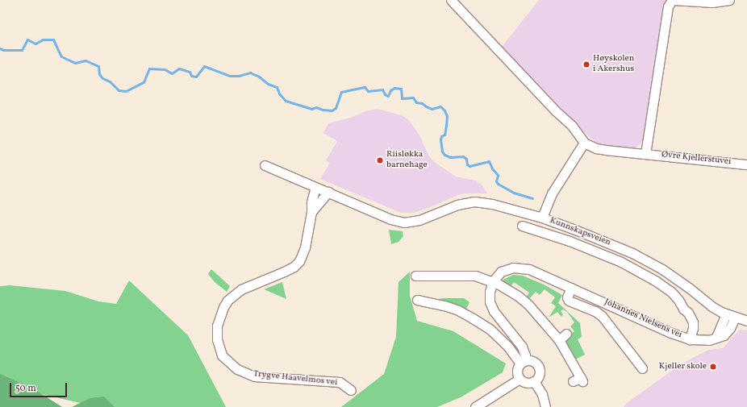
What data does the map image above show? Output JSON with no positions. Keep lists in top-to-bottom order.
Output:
{
  "streets": {
    "street": [
      "Øvre Kjellerstuvei",
      "Kunnskapsveien",
      "Johannes Nielsens vei",
      "Trygve Haavelmos vei"
    ]
  },
  "crossings": [
    ["Kunnskapsveien", "Johannes Nielsens vei"]
  ],
  "places": ["Høyskolen i Akershus", "Riisløkka barnehage", "Kjeller skole"],
  "scale_bar": "50 m"
}
